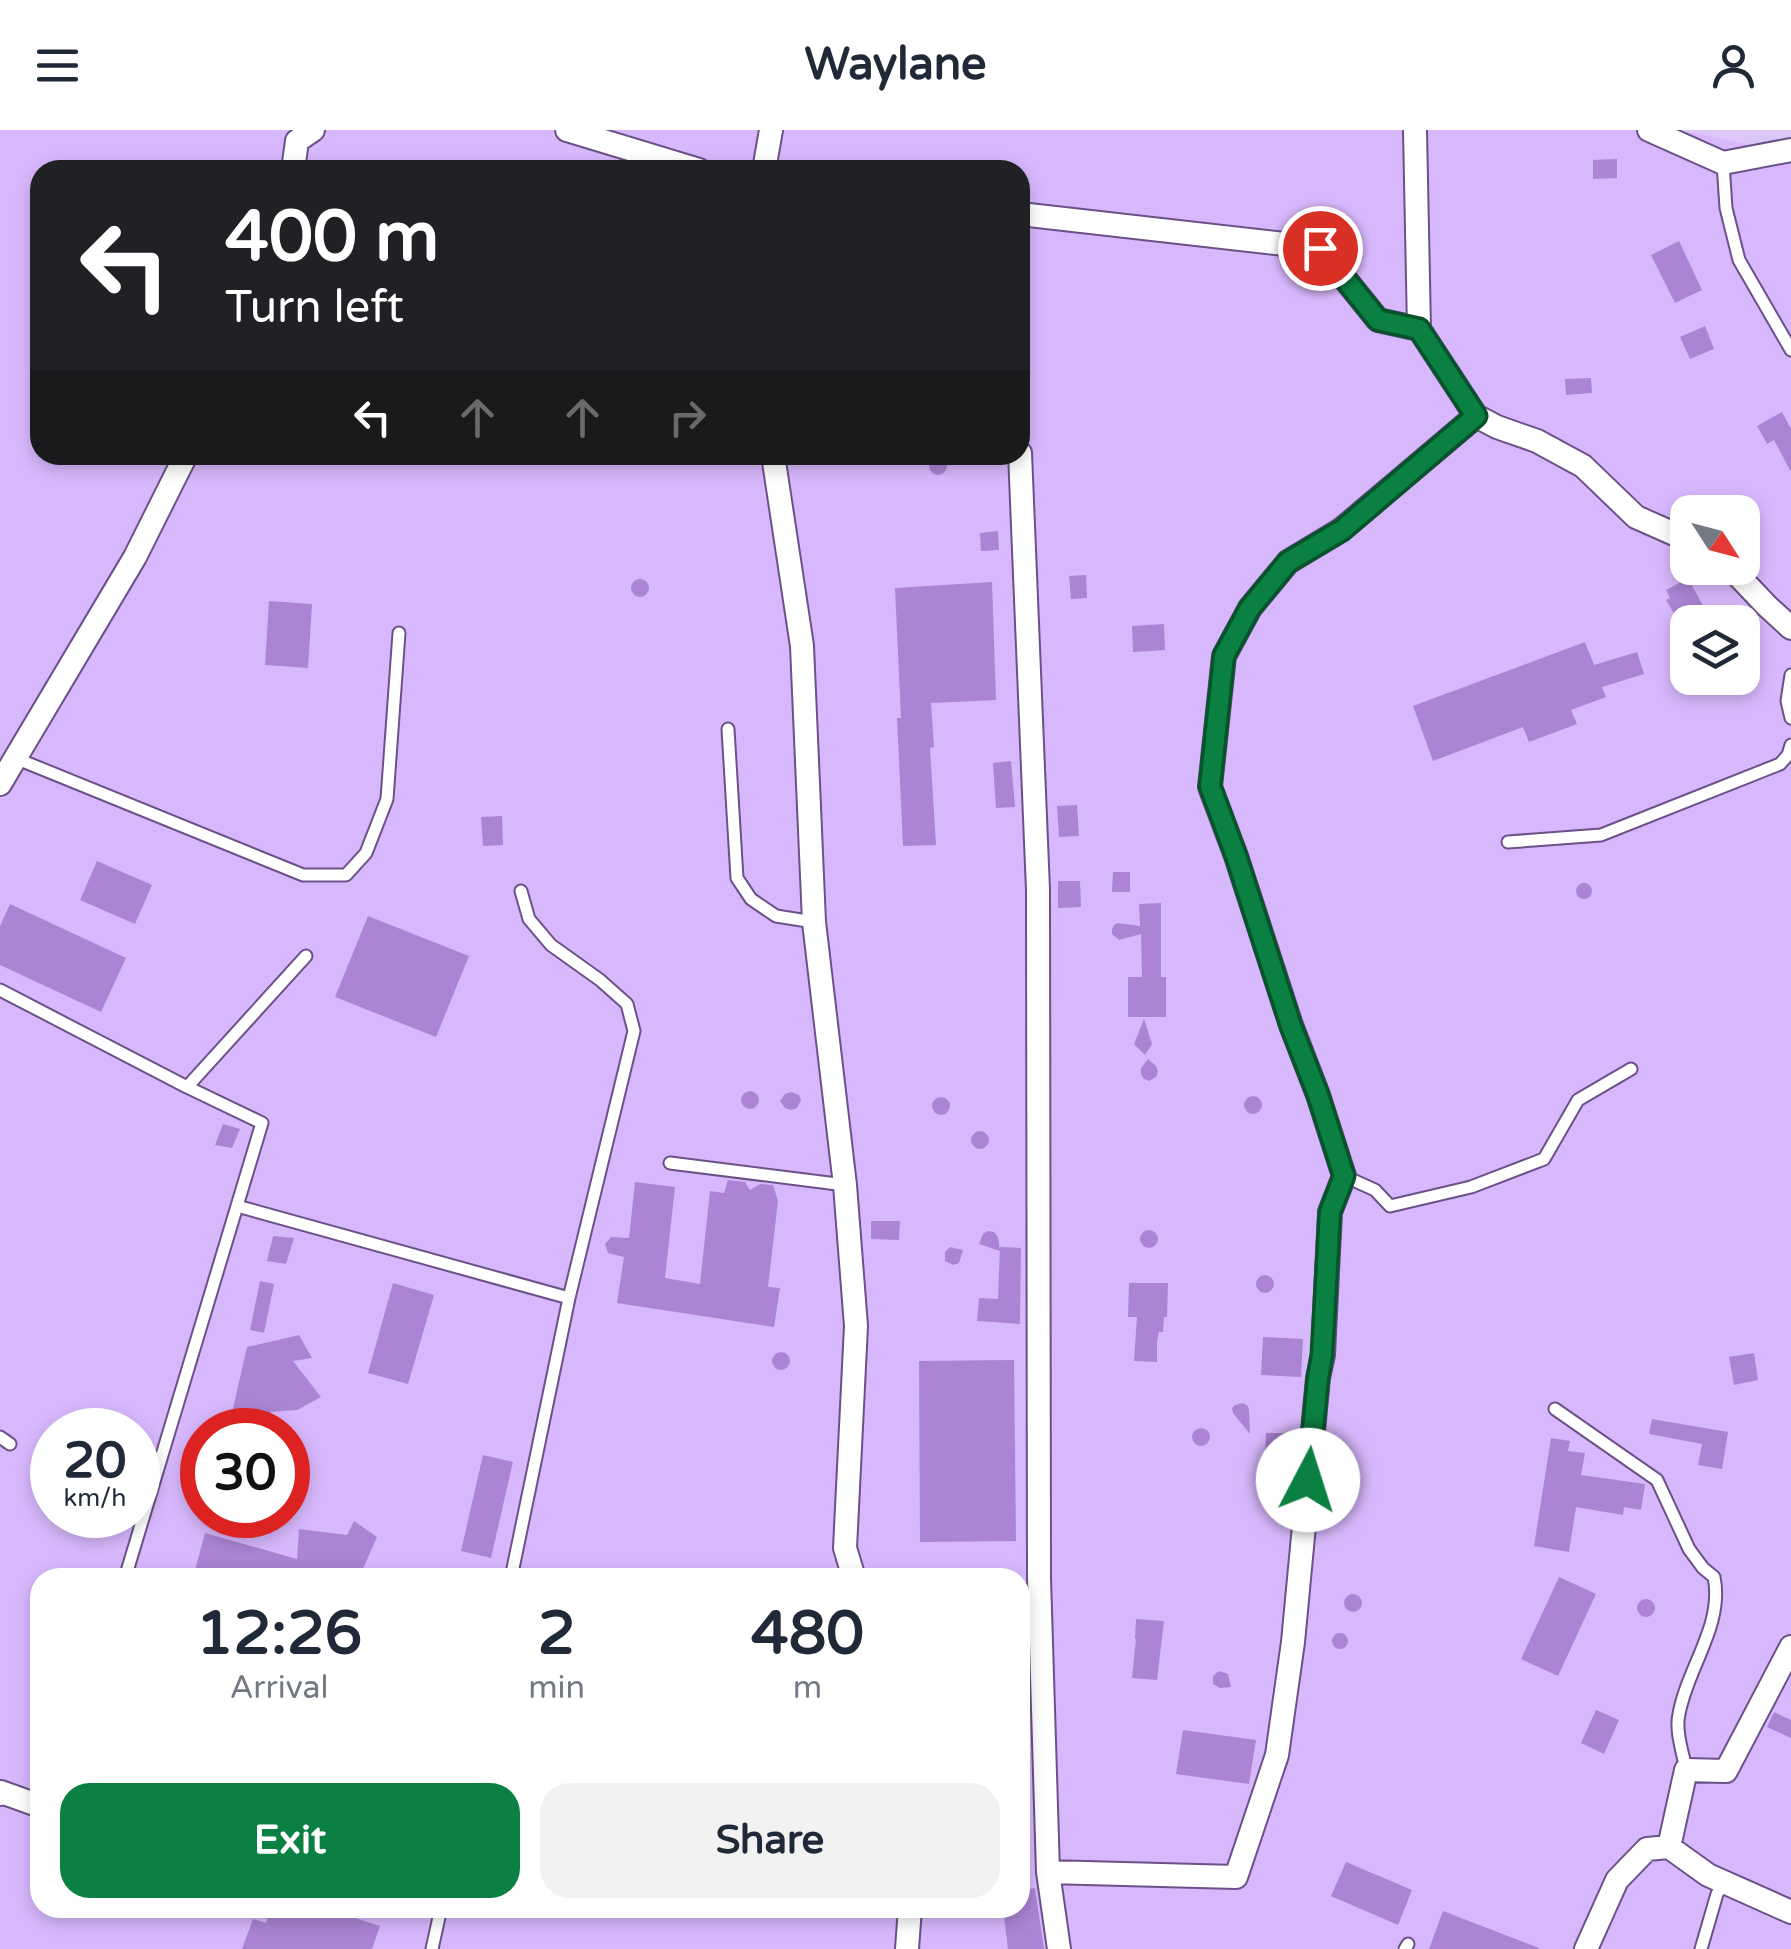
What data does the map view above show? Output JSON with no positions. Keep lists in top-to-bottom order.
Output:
{
  "north": "bottom right",
  "page": {
    "header": "Waylane",
    "turn": ["400 m", "Turn left"],
    "speed": "20 km/h",
    "limit": "30",
    "eta": [
      "12:26",
      "Arrival",
      "2",
      "min",
      "480",
      "m"
    ],
    "buttons": ["Exit", "Share"]
  }
}
